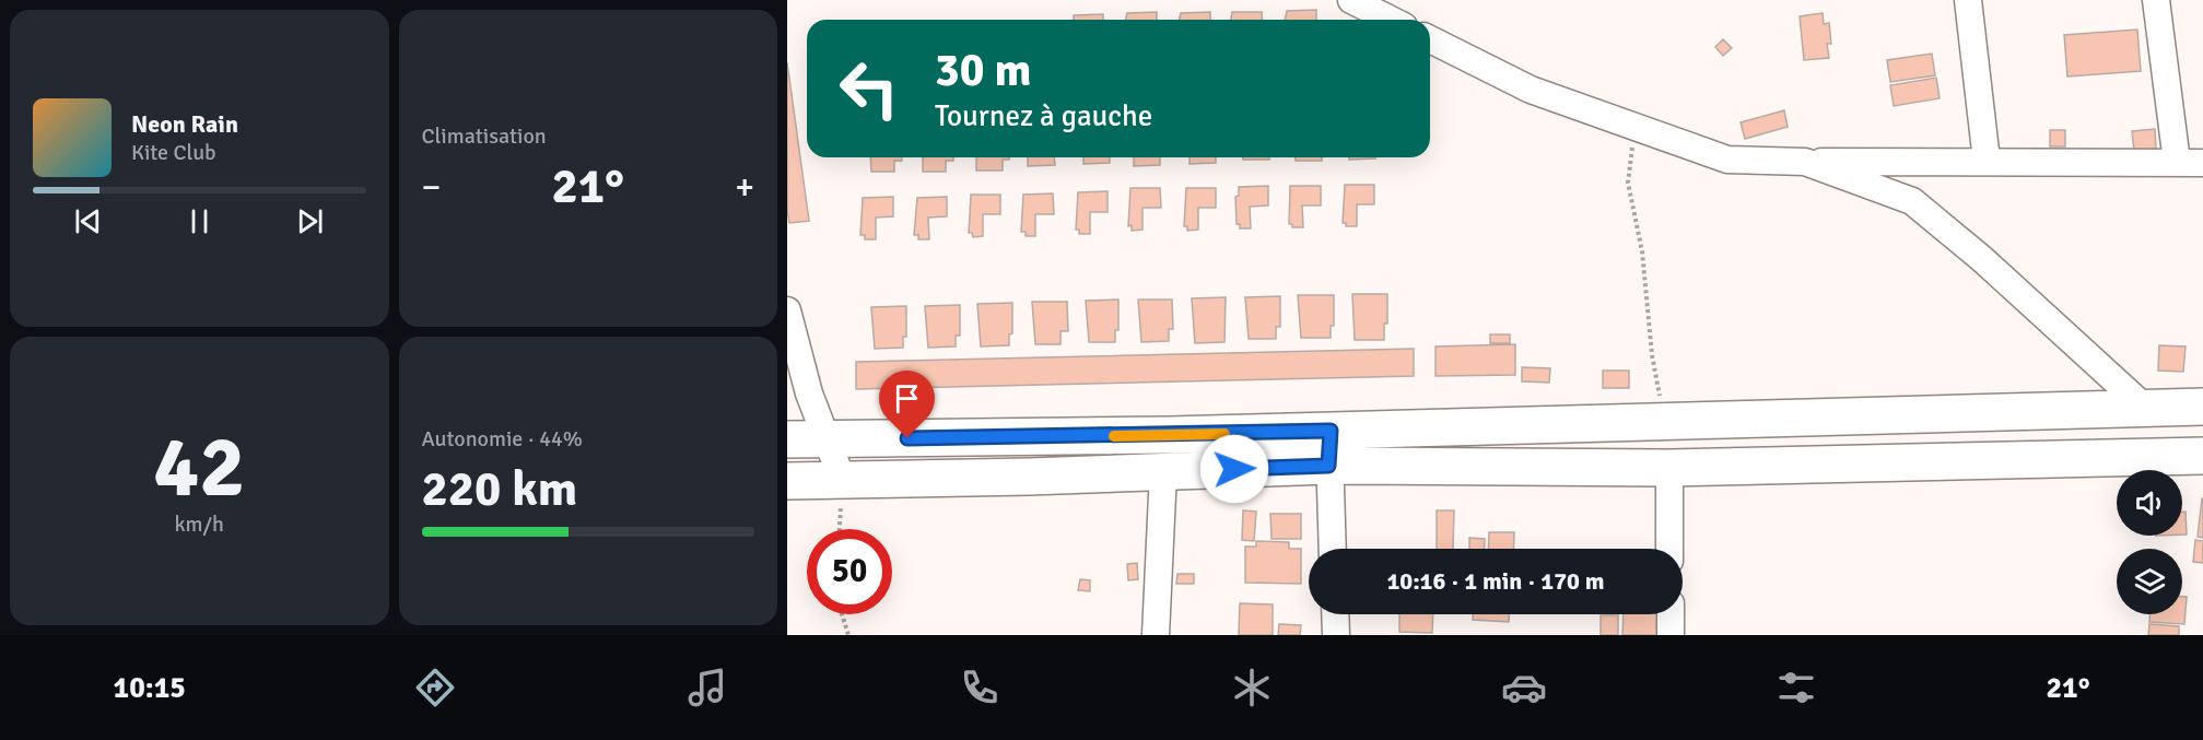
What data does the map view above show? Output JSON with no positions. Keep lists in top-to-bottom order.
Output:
{
  "page": {
    "tile": [
      "Climatisation",
      ["42", "km/h"],
      ["Autonomie · 44%", "220 km"]
    ],
    "turn": ["30 m", "Tournez à gauche"],
    "song": ["Neon Rain", "Kite Club"],
    "heat": ["−", "21°", "+"],
    "limit": "50",
    "trip": "10:16 · 1 min · 170 m",
    "tabs": ["10:15", "21°"]
  }
}
